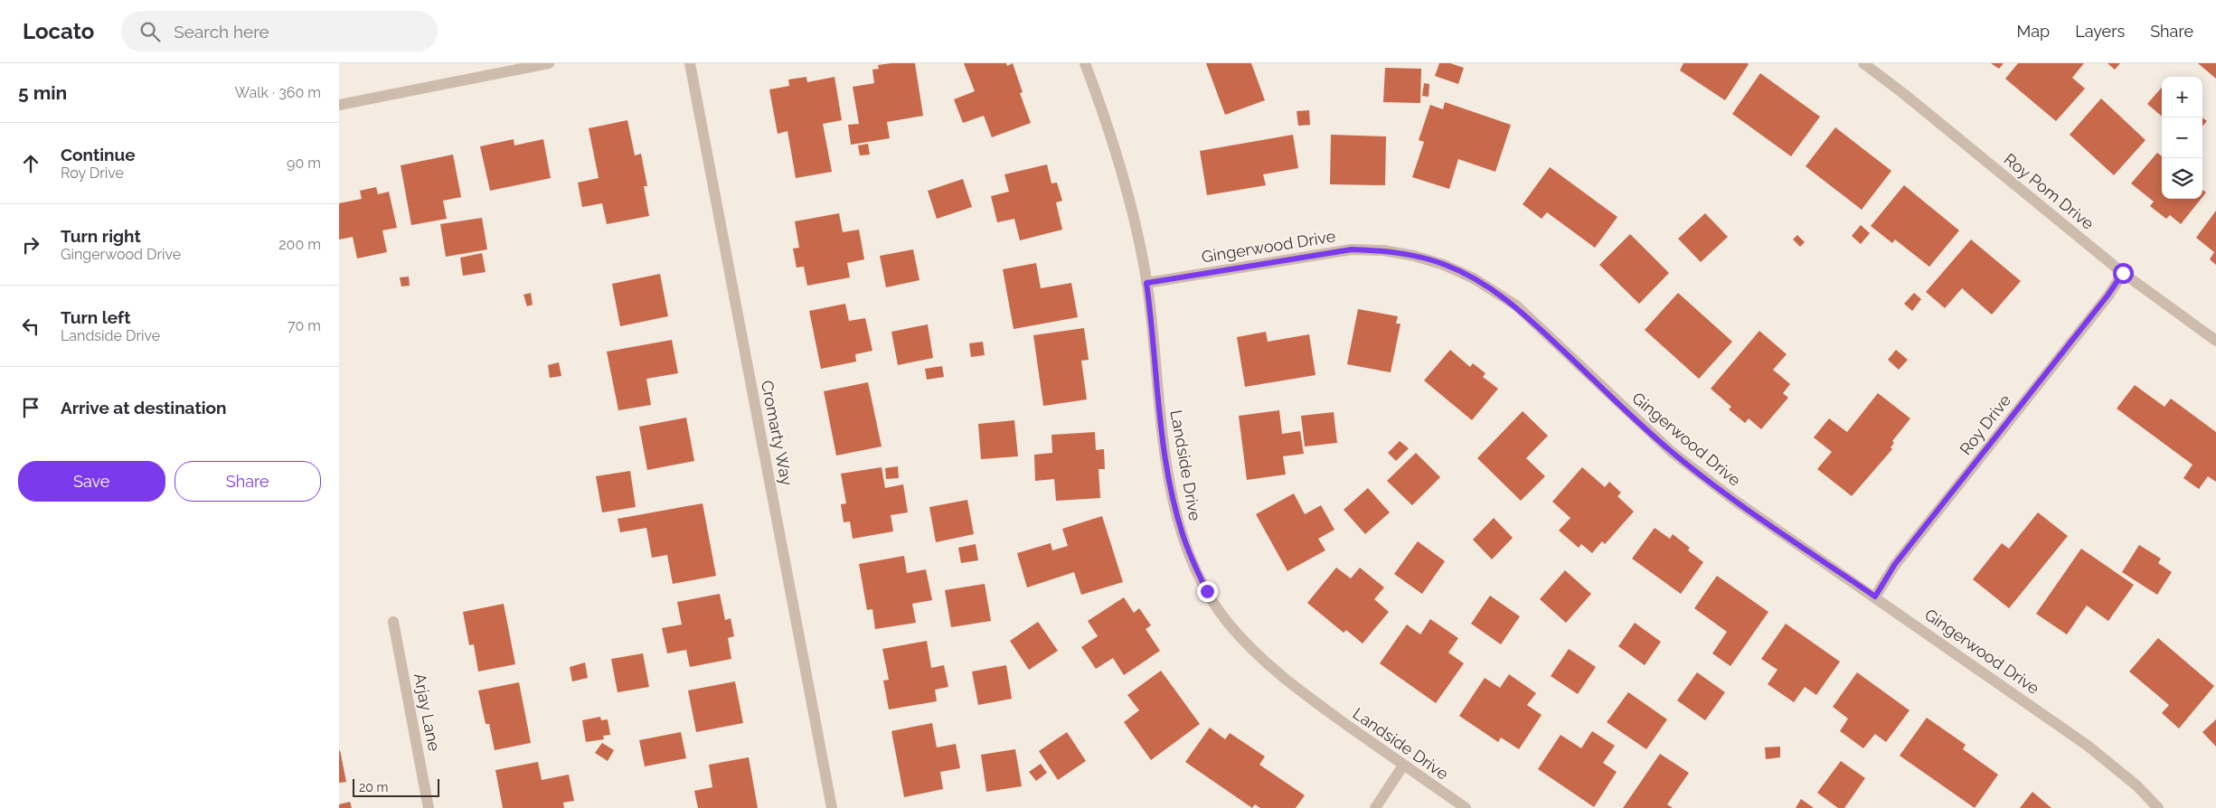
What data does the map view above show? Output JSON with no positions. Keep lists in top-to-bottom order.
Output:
{
  "streets": {
    "street": [
      "Roy Pom Drive",
      "Gingerwood Drive",
      "Roy Drive",
      "Cromarty Way",
      "Landside Drive",
      "Arjay Lane"
    ]
  },
  "crossings": [
    ["Roy Pom Drive", "Roy Drive"],
    ["Gingerwood Drive", "Roy Drive"],
    ["Gingerwood Drive", "Landside Drive"]
  ],
  "scale_bar": "20 m",
  "page": {
    "header": "Locato",
    "search": "Search here",
    "nav": ["Map", "Layers", "Share"],
    "heading": ["5 min", "Walk · 360 m"],
    "map_buttons": ["+", "−"],
    "list": [
      ["Continue", "Roy Drive", "90 m"],
      ["Turn right", "Gingerwood Drive", "200 m"],
      ["Turn left", "Landside Drive", "70 m"],
      "Arrive at destination"
    ],
    "buttons": ["Save", "Share"],
    "scale": "20 m"
  }
}
